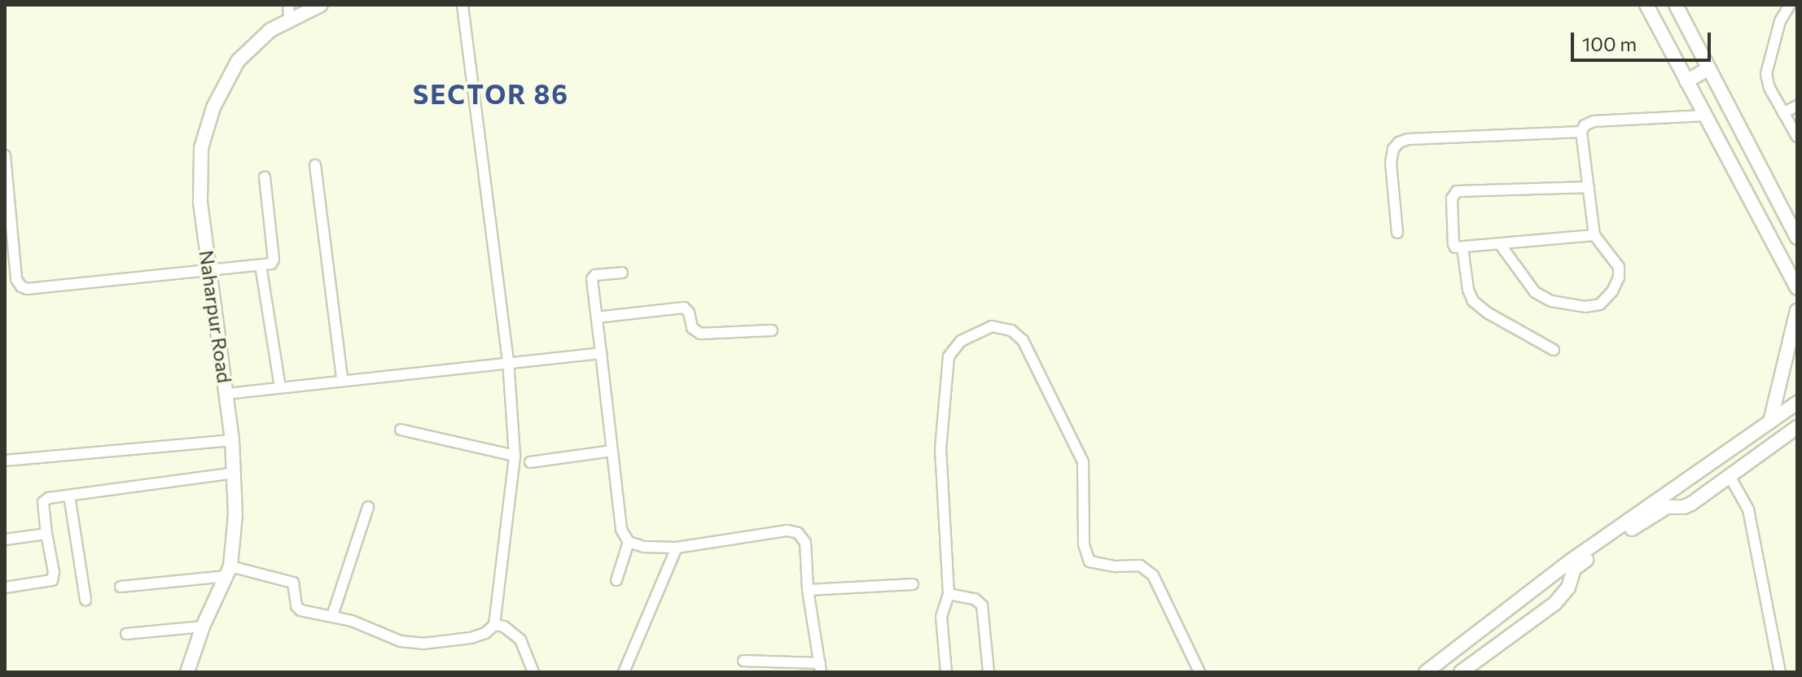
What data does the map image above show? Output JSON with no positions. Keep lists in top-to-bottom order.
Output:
{
  "streets": {
    "street": ["Naharpur Road"]
  },
  "districts": ["SECTOR 86"],
  "scale_bar": "100 m"
}
